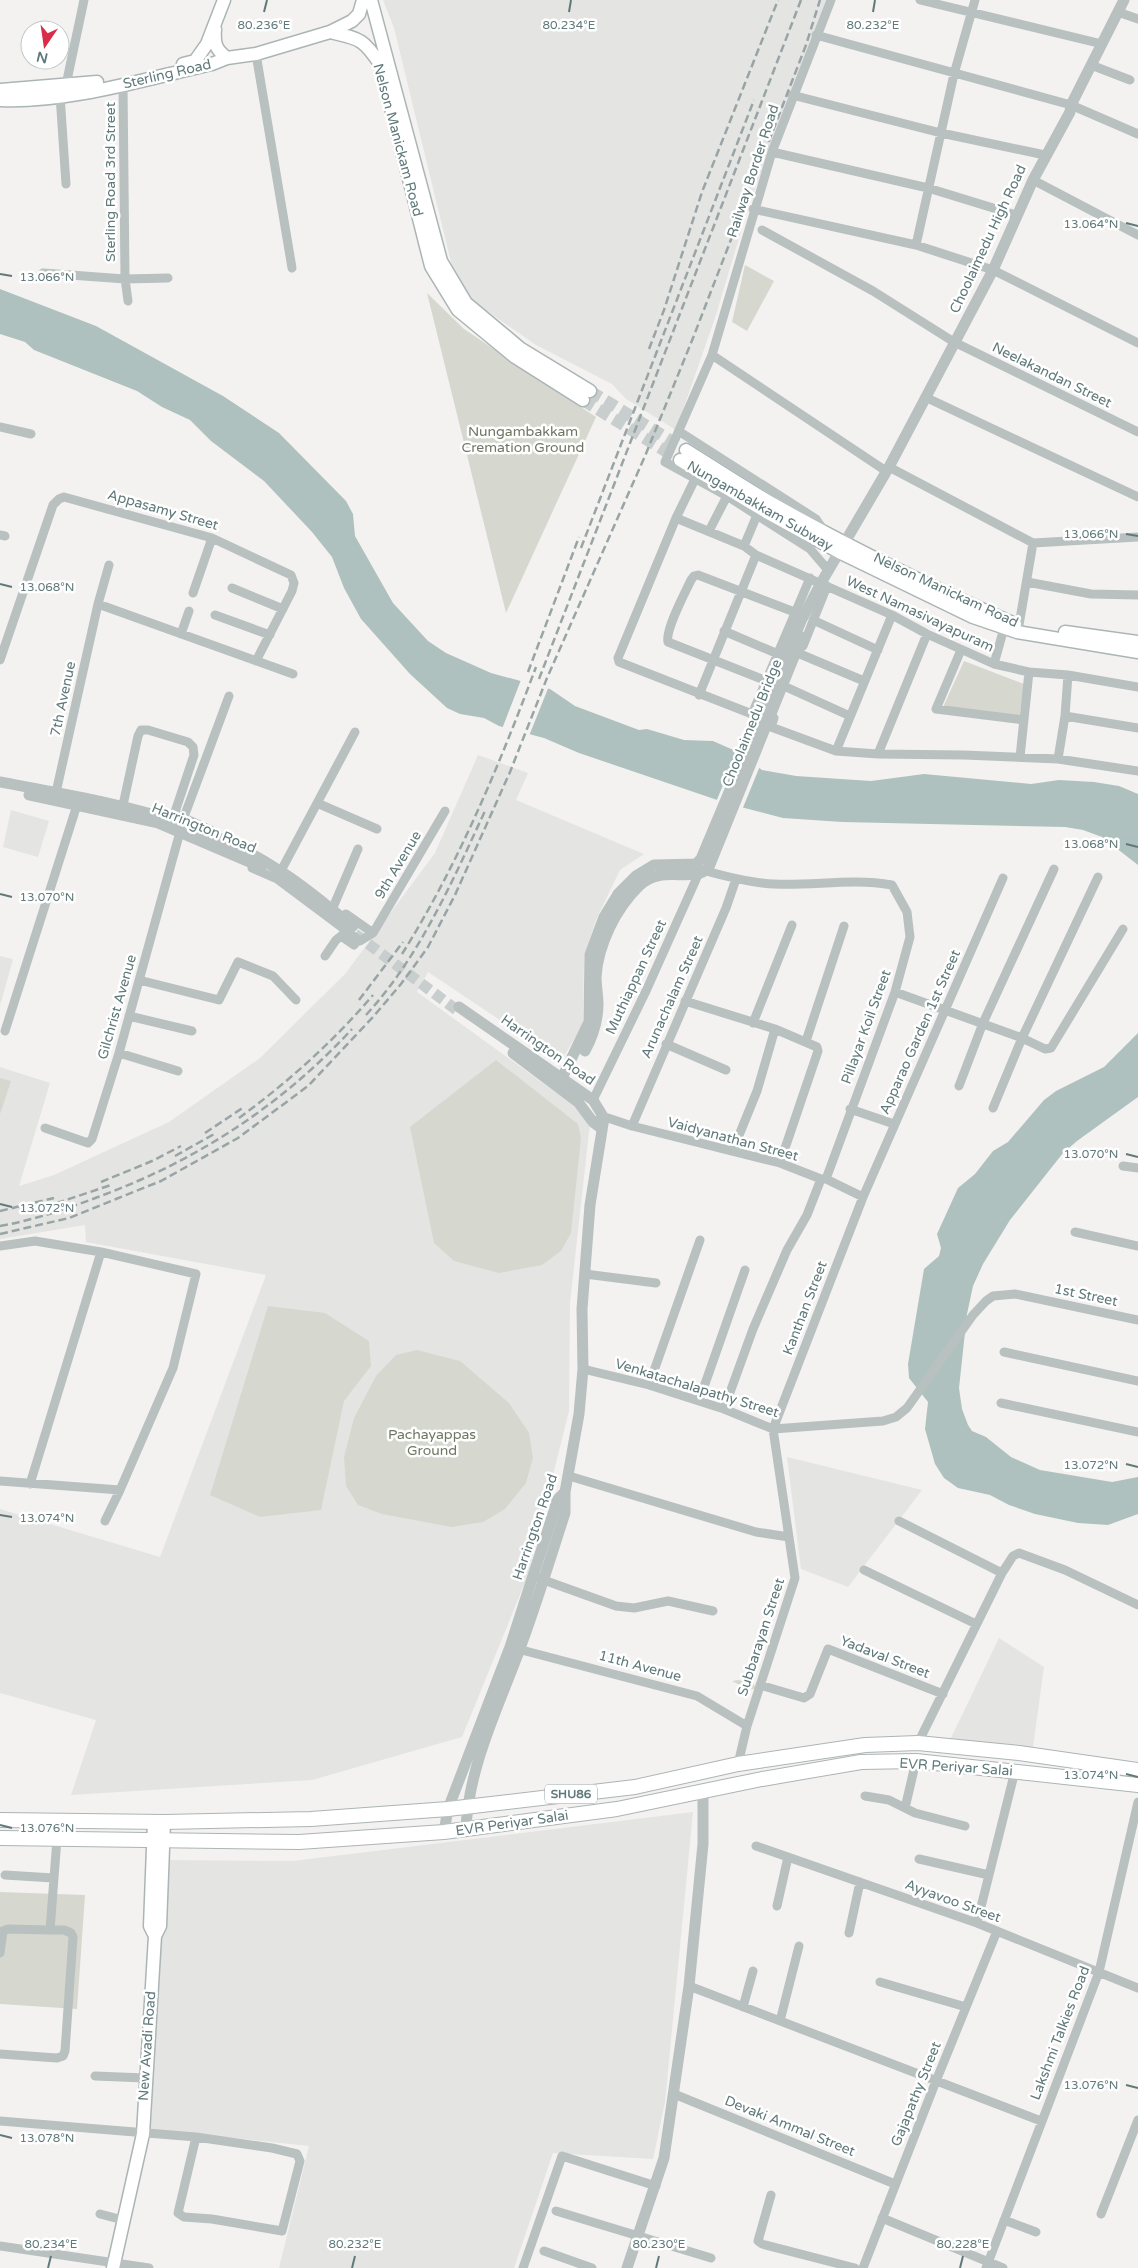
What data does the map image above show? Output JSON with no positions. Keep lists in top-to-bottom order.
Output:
{
  "streets": {
    "main road": [
      "Sterling Road",
      "Nelson Manickam Road",
      "Nungambakkam Subway",
      "EVR Periyar Salai",
      "SHU86",
      "New Avadi Road"
    ],
    "street": [
      "Railway Border Road",
      "Sterling Road 3rd Street",
      "Choolaimedu High Road",
      "Neelakandan Street",
      "Appasamy Street",
      "West Namasivayapuram",
      "7th Avenue",
      "Choolaimedu Bridge",
      "Harrington Road",
      "9th Avenue",
      "Muthiappan Street",
      "Arunachalam Street",
      "Gilchrist Avenue",
      "Pillayar Koil Street",
      "Apparao Garden 1st Street",
      "Vaidyanathan Street",
      "1st Street",
      "Kanthan Street",
      "Venkatachalapathy Street",
      "Subbarayan Street",
      "Yadaval Street",
      "11th Avenue",
      "Ayyavoo Street",
      "Lakshmi Talkies Road",
      "Gajapathy Street",
      "Devaki Ammal Street"
    ]
  },
  "crossings": [
    ["Sterling Road", "Nelson Manickam Road"],
    ["Sterling Road", "Sterling Road 3rd Street"],
    ["Nelson Manickam Road", "Choolaimedu High Road"],
    ["Nelson Manickam Road", "Nungambakkam Subway"],
    ["Railway Border Road", "Choolaimedu High Road"],
    ["Choolaimedu High Road", "Neelakandan Street"],
    ["Choolaimedu High Road", "Nungambakkam Subway"],
    ["Choolaimedu High Road", "West Namasivayapuram"],
    ["Choolaimedu High Road", "Choolaimedu Bridge"],
    ["7th Avenue", "Harrington Road"],
    ["Choolaimedu Bridge", "Muthiappan Street"],
    ["Harrington Road", "Muthiappan Street"],
    ["Harrington Road", "Gilchrist Avenue"],
    ["Harrington Road", "Vaidyanathan Street"],
    ["Harrington Road", "Venkatachalapathy Street"],
    ["Harrington Road", "11th Avenue"],
    ["Arunachalam Street", "Pillayar Koil Street"],
    ["Arunachalam Street", "Vaidyanathan Street"],
    ["Pillayar Koil Street", "Vaidyanathan Street"],
    ["Pillayar Koil Street", "Venkatachalapathy Street"],
    ["Apparao Garden 1st Street", "Vaidyanathan Street"],
    ["Apparao Garden 1st Street", "Kanthan Street"],
    ["Vaidyanathan Street", "Kanthan Street"],
    ["1st Street", "Venkatachalapathy Street"],
    ["Kanthan Street", "Venkatachalapathy Street"],
    ["Kanthan Street", "Subbarayan Street"],
    ["Venkatachalapathy Street", "Subbarayan Street"],
    ["Subbarayan Street", "Yadaval Street"],
    ["Subbarayan Street", "11th Avenue"],
    ["Subbarayan Street", "EVR Periyar Salai"],
    ["EVR Periyar Salai", "New Avadi Road"],
    ["Ayyavoo Street", "Lakshmi Talkies Road"],
    ["Ayyavoo Street", "Gajapathy Street"],
    ["Gajapathy Street", "Devaki Ammal Street"]
  ],
  "parks": ["Nungambakkam Cremation Ground", "Pachayappas Ground"],
  "north": "bottom",
  "coordinates": [
    "80.236°E",
    "80.234°E",
    "80.232°E",
    "13.064°N",
    "13.066°N",
    "13.068°N",
    "13.070°N",
    "13.072°N",
    "13.074°N",
    "13.076°N",
    "13.078°N",
    "80.230°E",
    "80.228°E"
  ]
}
